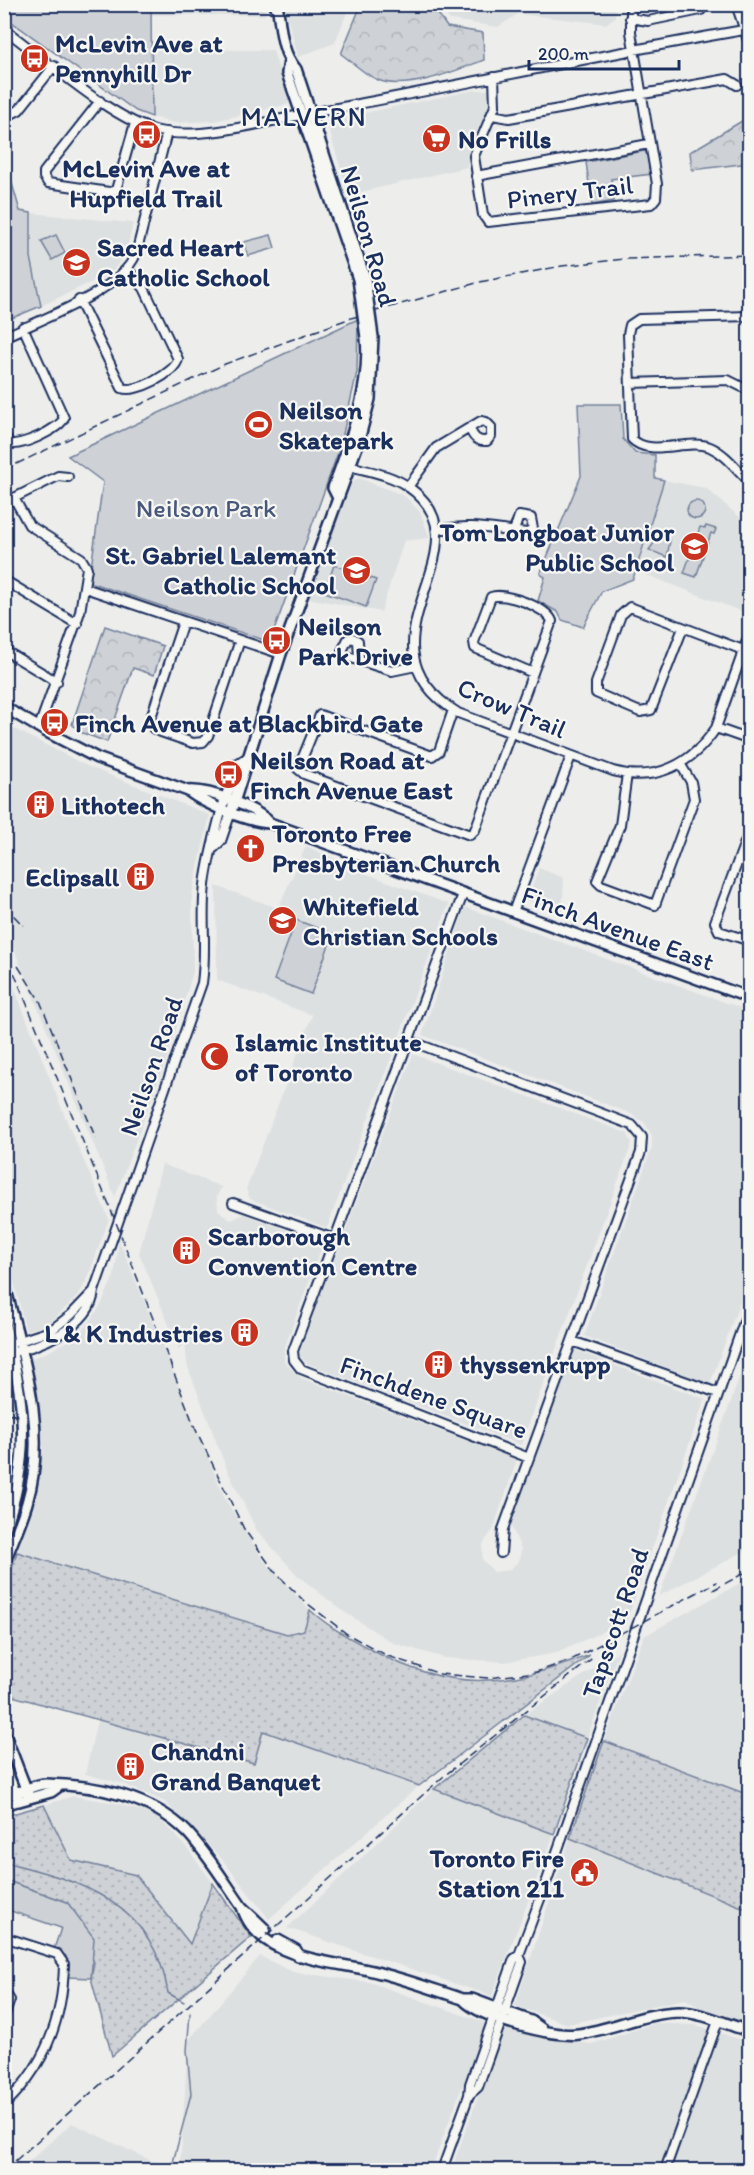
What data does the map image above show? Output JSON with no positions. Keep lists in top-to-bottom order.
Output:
{
  "streets": {
    "main road": ["Neilson Road", "Finch Avenue East"],
    "street": [
      "Pinery Trail",
      "Crow Trail",
      "Finchdene Square",
      "Tapscott Road"
    ]
  },
  "crossings": [
    ["Neilson Road", "Crow Trail"],
    ["Neilson Road", "Finch Avenue East"],
    ["Finch Avenue East", "Finchdene Square"]
  ],
  "districts": ["MALVERN"],
  "parks": ["Neilson Park"],
  "places": {
    "bus stop": [
      "McLevin Ave at Pennyhill Dr",
      "McLevin Ave at Hupfield Trail",
      "Neilson Park Drive",
      "Finch Avenue at Blackbird Gate",
      "Neilson Road at Finch Avenue East"
    ],
    "supermarket": ["No Frills"],
    "school or university": [
      "Sacred Heart Catholic School",
      "Tom Longboat Junior Public School",
      "St. Gabriel Lalemant Catholic School",
      "Whitefield Christian Schools"
    ],
    "sports": ["Neilson Skatepark"],
    "building": [
      "Lithotech",
      "Eclipsall",
      "Scarborough Convention Centre",
      "L & K Industries",
      "thyssenkrupp",
      "Chandni Grand Banquet"
    ],
    "church": ["Toronto Free Presbyterian Church"],
    "mosque": ["Islamic Institute of Toronto"],
    "public building": ["Toronto Fire Station 211"]
  },
  "scale_bar": "200 m"
}
